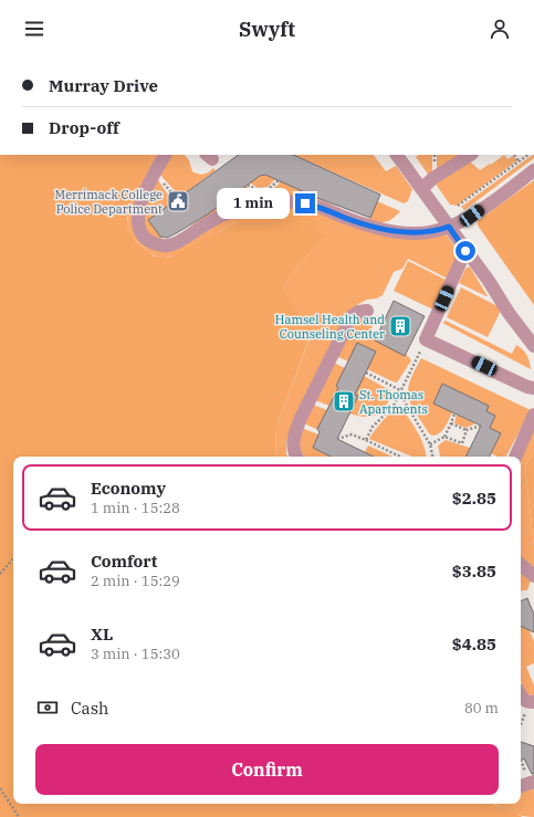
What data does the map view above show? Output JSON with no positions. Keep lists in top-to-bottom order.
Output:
{
  "places": {
    "public building": ["Merrimack College Police Department"],
    "building": ["Hamsel Health and Counseling Center", "St. Thomas Apartments"]
  },
  "page": {
    "header": "Swyft",
    "banner": ["Murray Drive", "Drop-off"],
    "bubble": "1 min",
    "list": [
      {
        "name": "Economy",
        "note": "1 min · 15:28",
        "value": "$2.85"
      },
      {
        "name": "Comfort",
        "note": "2 min · 15:29",
        "value": "$3.85"
      },
      {
        "name": "XL",
        "note": "3 min · 15:30",
        "value": "$4.85"
      }
    ],
    "pay": ["Cash", "80 m"],
    "buttons": "Confirm"
  }
}
